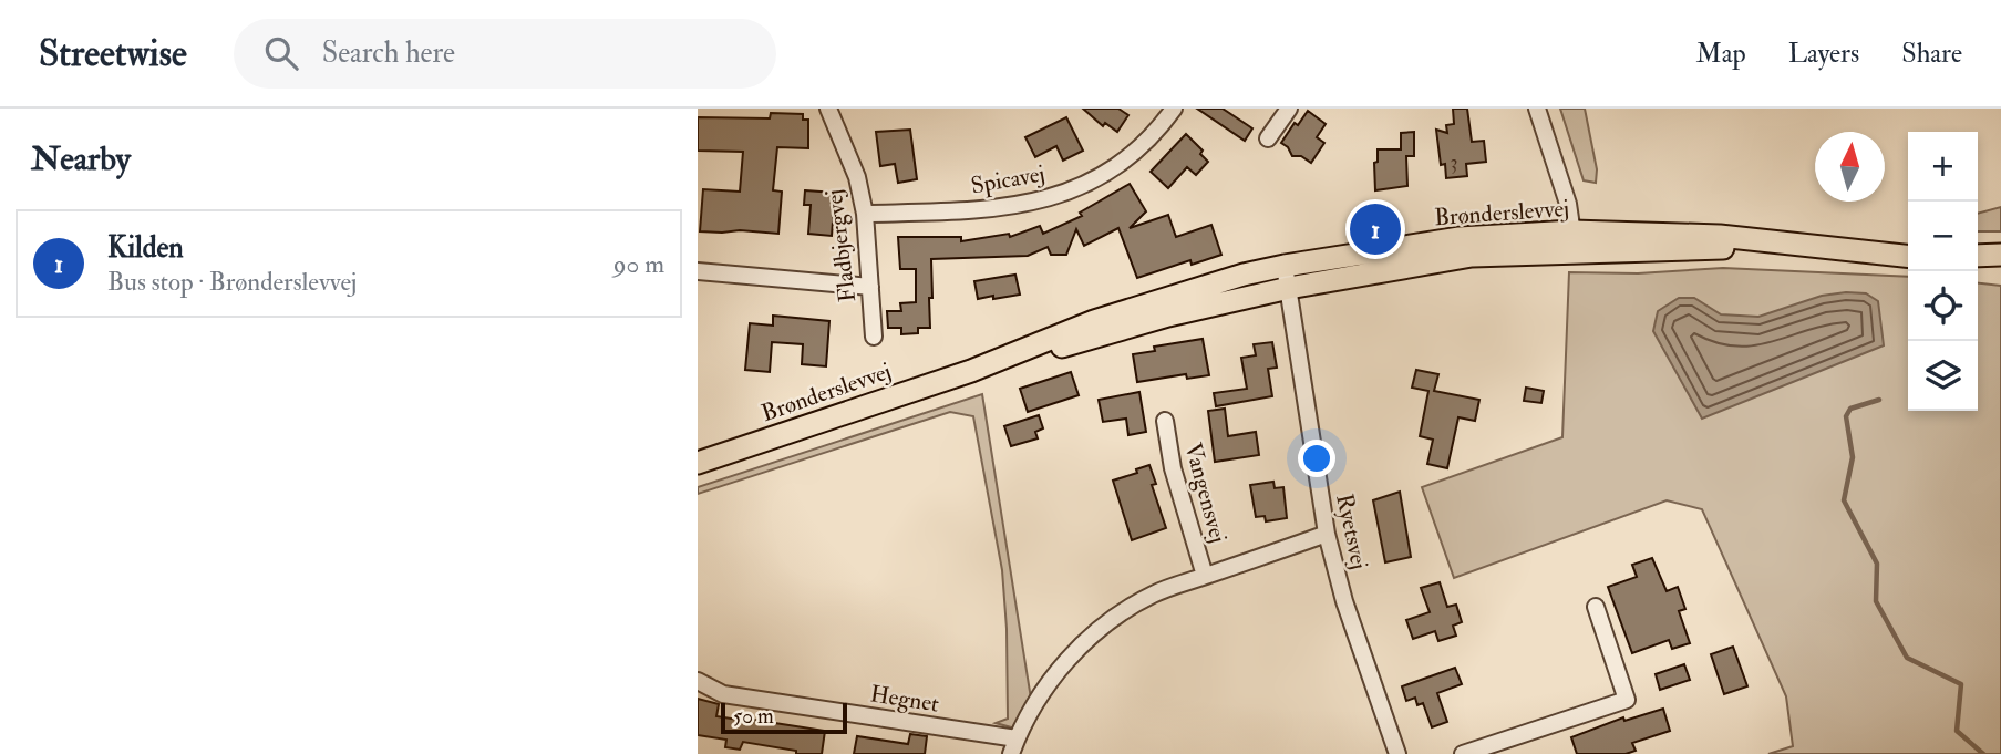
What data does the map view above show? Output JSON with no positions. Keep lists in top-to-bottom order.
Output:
{
  "streets": {
    "main road": ["Brønderslevvej"],
    "street": [
      "Spicavej",
      "Fladbjergvej",
      "Vangensvej",
      "Ryetsvej",
      "Hegnet"
    ]
  },
  "crossings": [
    ["Spicavej", "Fladbjergvej"],
    ["Brønderslevvej", "Ryetsvej"],
    ["Vangensvej", "Ryetsvej"],
    ["Vangensvej", "Hegnet"]
  ],
  "house_numbers": ["3"],
  "scale_bar": "50 m",
  "north": "top",
  "page": {
    "header": "Streetwise",
    "search": "Search here",
    "nav": ["Map", "Layers", "Share"],
    "heading": "Nearby",
    "map_buttons": ["+", "−"],
    "pins": "1",
    "list": [
      {
        "mark": "1",
        "name": "Kilden",
        "note": "Bus stop · Brønderslevvej",
        "value": "90 m"
      }
    ],
    "scale": "50 m"
  }
}
